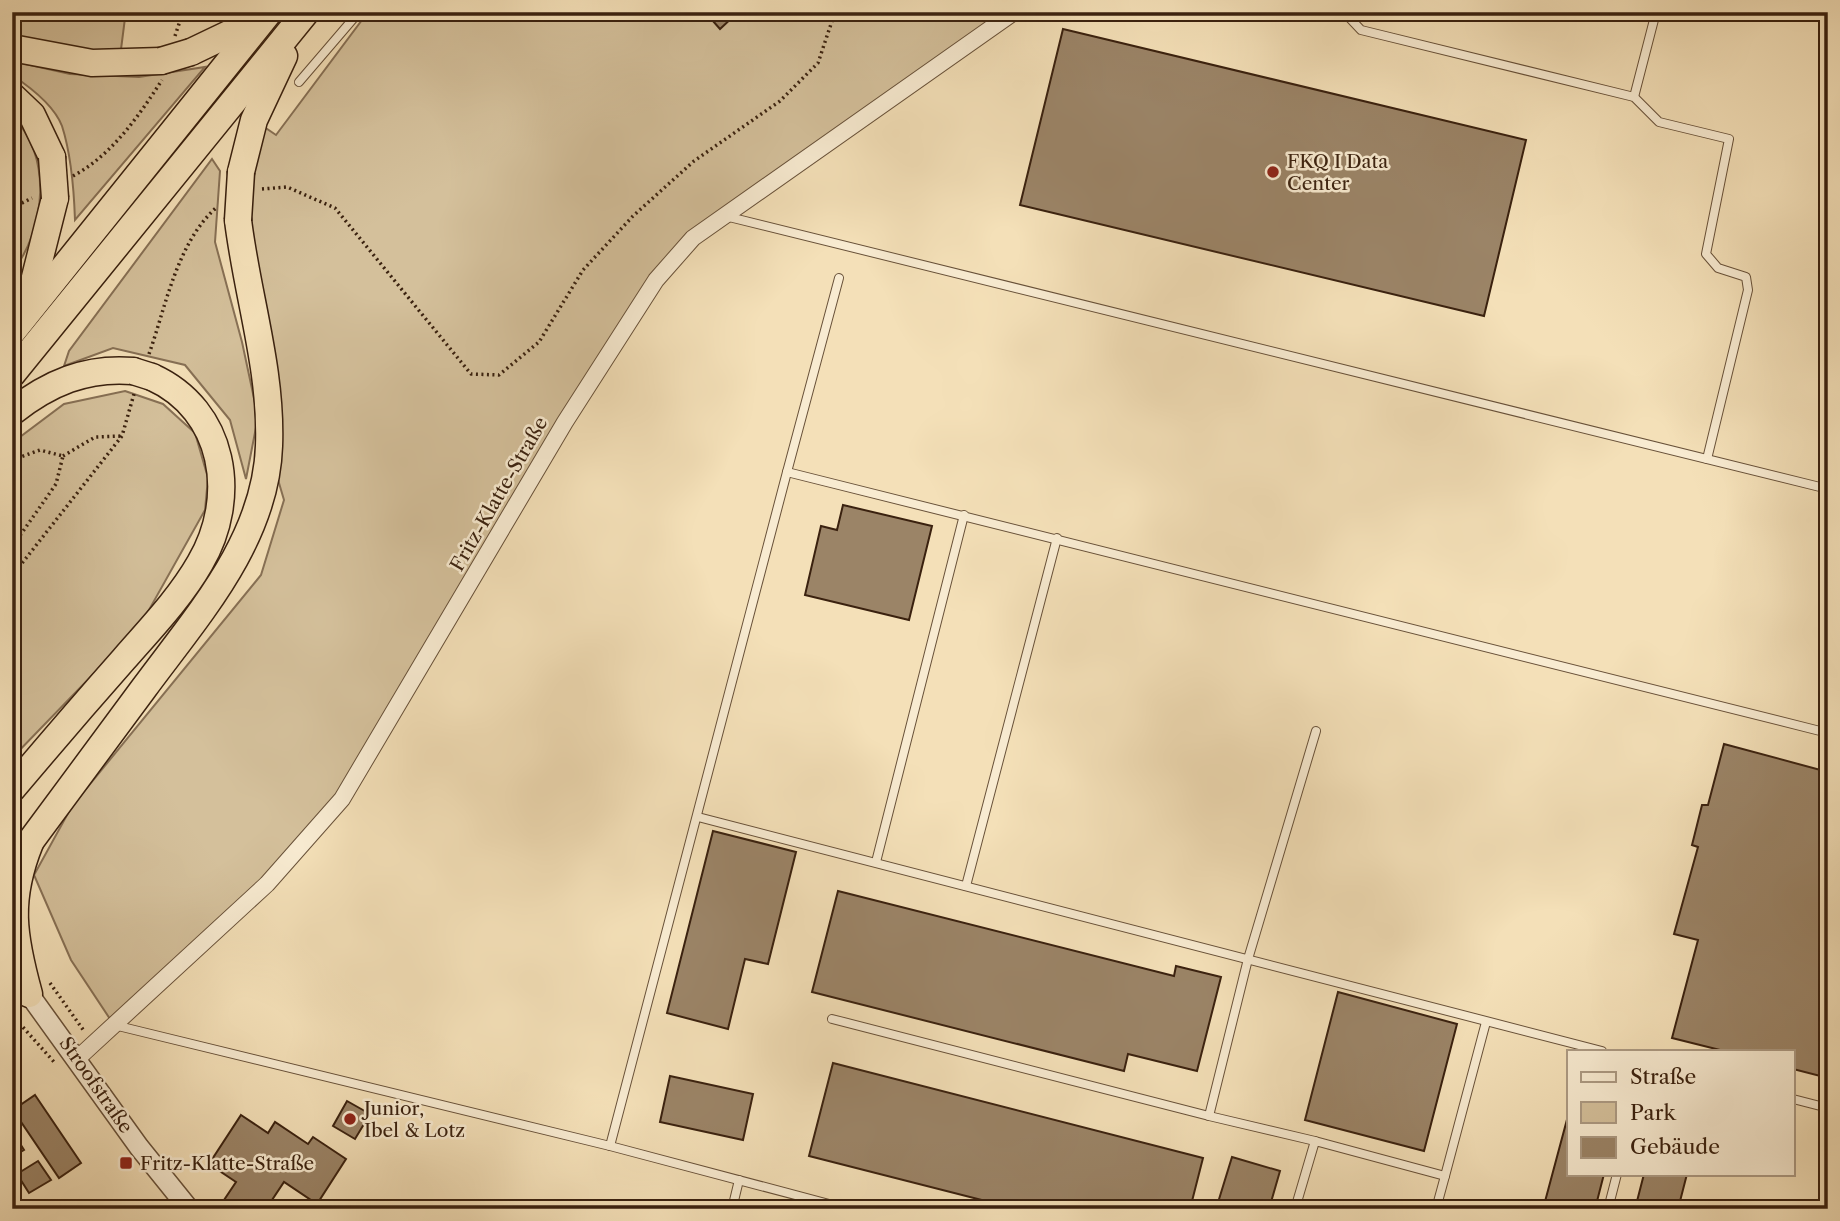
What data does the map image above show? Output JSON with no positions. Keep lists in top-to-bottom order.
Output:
{
  "streets": {
    "street": ["Fritz-Klatte-Straße", "Stroofstraße"]
  },
  "crossings": [
    ["Fritz-Klatte-Straße", "Stroofstraße"]
  ],
  "places": {
    "other": ["FKQ I Data Center", "Junior, Ibel & Lotz"],
    "transit": ["Fritz-Klatte-Straße"]
  },
  "legend": ["Straße", "Park", "Gebäude"]
}
